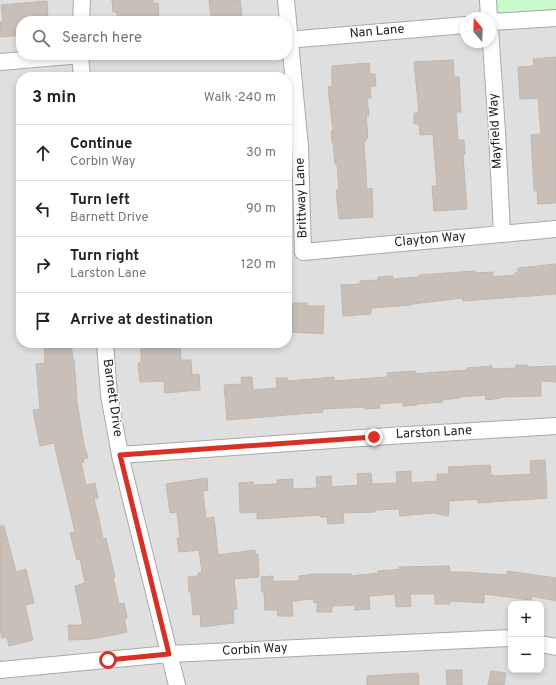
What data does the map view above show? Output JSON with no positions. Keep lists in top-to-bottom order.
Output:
{
  "streets": {
    "street": [
      "Nan Lane",
      "Mayfield Way",
      "Brittway Lane",
      "Clayton Way",
      "Barnett Drive",
      "Larston Lane",
      "Corbin Way"
    ]
  },
  "crossings": [
    ["Mayfield Way", "Clayton Way"],
    ["Brittway Lane", "Clayton Way"],
    ["Barnett Drive", "Larston Lane"],
    ["Barnett Drive", "Corbin Way"]
  ],
  "north": "top",
  "page": {
    "search": "Search here",
    "heading": ["3 min", "Walk · 240 m"],
    "list": [
      ["Continue", "Corbin Way", "30 m"],
      ["Turn left", "Barnett Drive", "90 m"],
      ["Turn right", "Larston Lane", "120 m"],
      "Arrive at destination"
    ],
    "map_buttons": ["+", "−"]
  }
}
